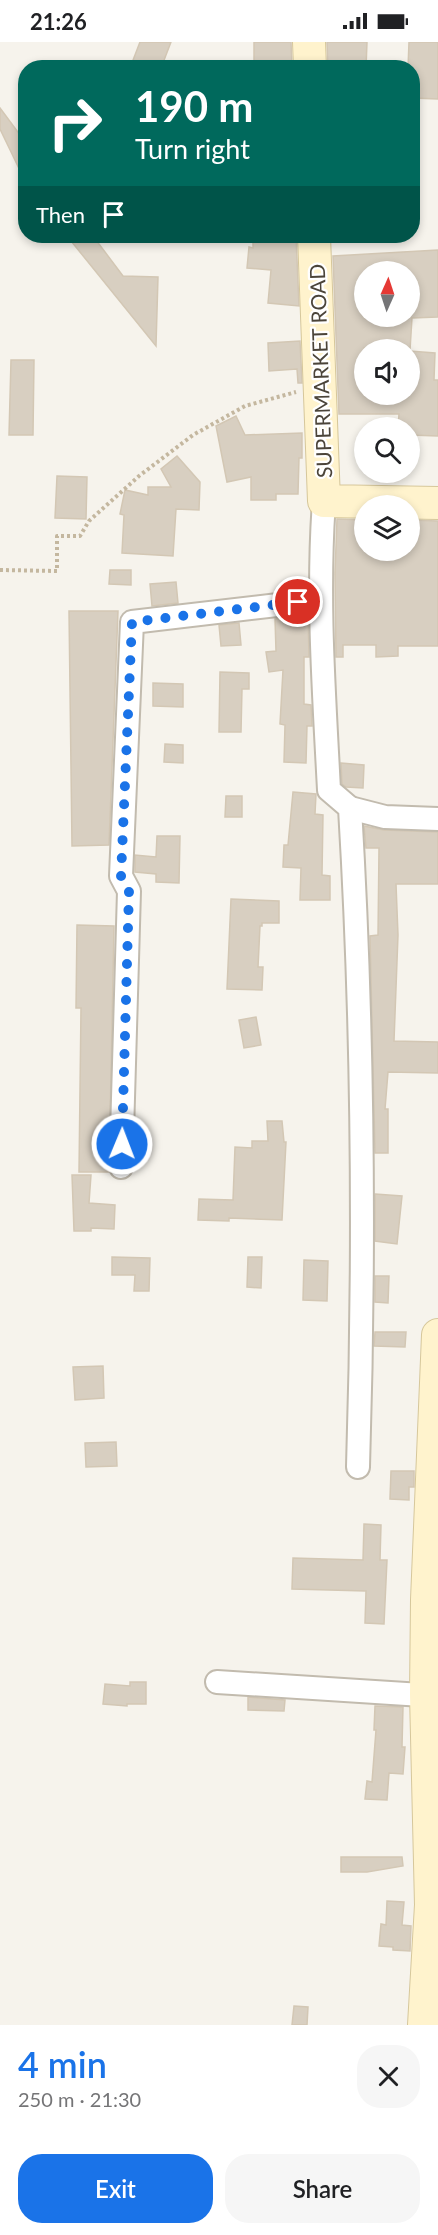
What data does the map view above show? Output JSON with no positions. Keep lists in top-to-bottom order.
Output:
{
  "streets": {
    "main road": ["SUPERMARKET ROAD"]
  },
  "north": "top",
  "page": {
    "status": "21:26",
    "turn": ["190 m", "Turn right"],
    "then": "Then",
    "heading": ["4 min", "250 m · 21:30"],
    "buttons": ["Exit", "Share"]
  }
}
